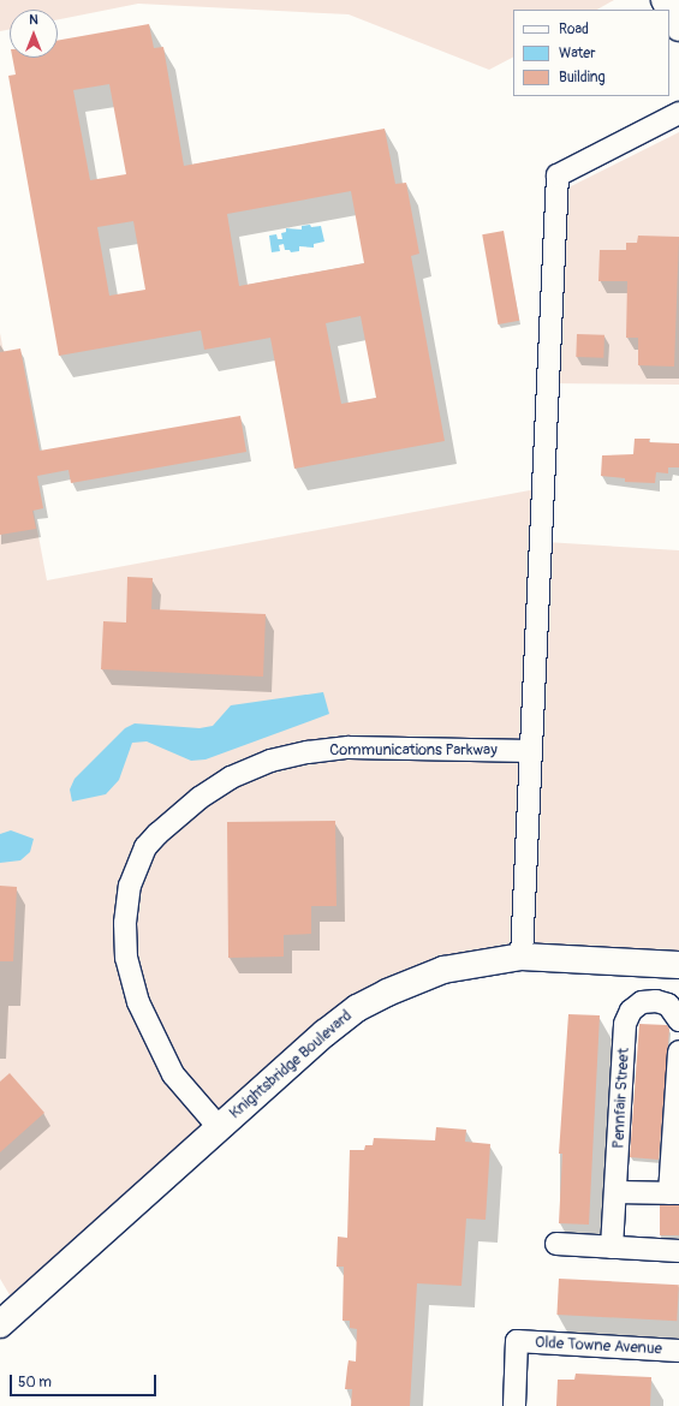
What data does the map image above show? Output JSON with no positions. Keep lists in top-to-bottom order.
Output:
{
  "streets": {
    "street": [
      "Communications Parkway",
      "Knightsbridge Boulevard",
      "Pennfair Street",
      "Olde Towne Avenue"
    ]
  },
  "crossings": [
    ["Communications Parkway", "Knightsbridge Boulevard"]
  ],
  "legend": ["Road", "Water", "Building"],
  "scale_bar": "50 m",
  "north": "top"
}
